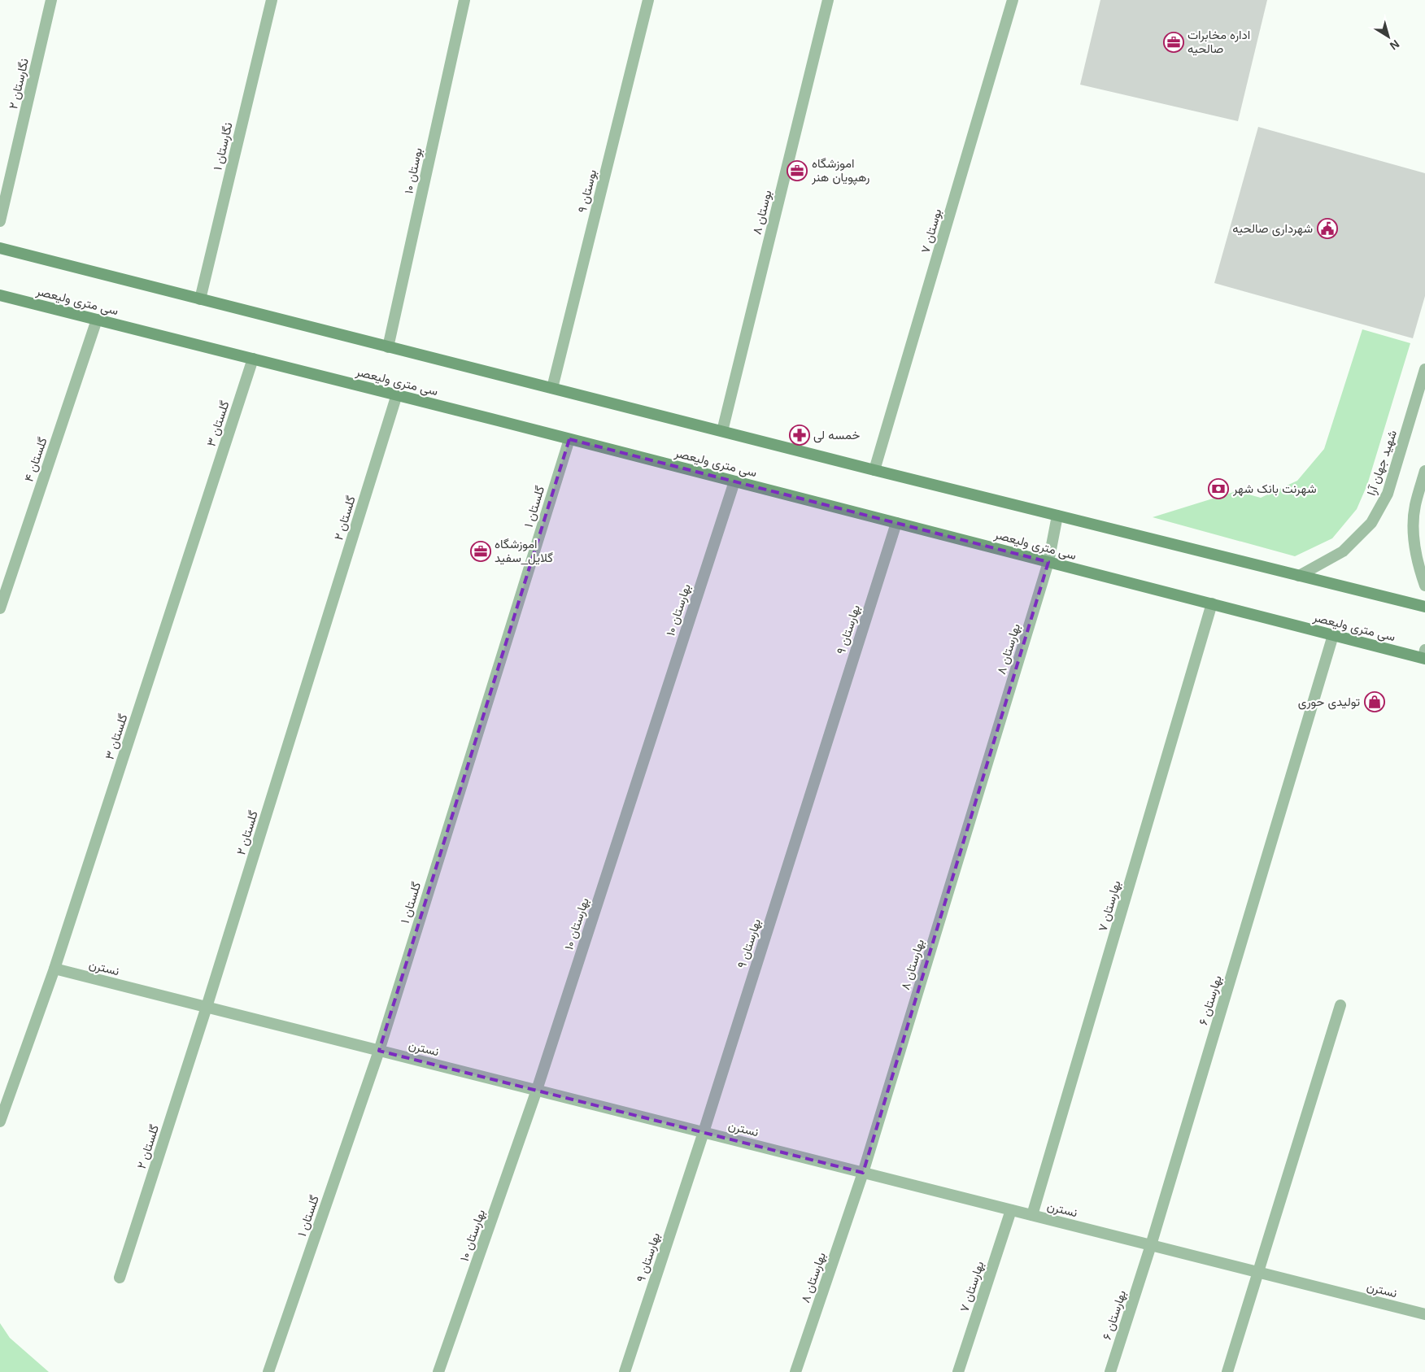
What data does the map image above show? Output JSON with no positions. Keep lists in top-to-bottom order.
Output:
{
  "streets": {
    "main road": ["سی متری ولیعصر"],
    "street": [
      "نگارستان ۲",
      "نگارستان ۱",
      "بوستان ۱۰",
      "بوستان ۹",
      "بوستان ۸",
      "بوستان ۷",
      "گلستان ۳",
      "گلستان ۴",
      "شهید جهان آرا",
      "گلستان ۱",
      "گلستان ۲",
      "بهارستان ۱۰",
      "بهارستان ۹",
      "بهارستان ۸",
      "بهارستان ۷",
      "نسترن",
      "بهارستان ۶"
    ]
  },
  "crossings": [
    ["سی متری ولیعصر", "گلستان ۳"],
    ["سی متری ولیعصر", "گلستان ۴"],
    ["سی متری ولیعصر", "گلستان ۱"],
    ["سی متری ولیعصر", "گلستان ۲"],
    ["سی متری ولیعصر", "بهارستان ۱۰"],
    ["سی متری ولیعصر", "بهارستان ۹"],
    ["سی متری ولیعصر", "بهارستان ۸"],
    ["سی متری ولیعصر", "بهارستان ۷"],
    ["سی متری ولیعصر", "بهارستان ۶"],
    ["گلستان ۳", "نسترن"],
    ["گلستان ۱", "نسترن"],
    ["گلستان ۲", "نسترن"],
    ["بهارستان ۱۰", "نسترن"],
    ["بهارستان ۹", "نسترن"],
    ["بهارستان ۸", "نسترن"],
    ["بهارستان ۷", "نسترن"],
    ["نسترن", "بهارستان ۶"]
  ],
  "places": {
    "office": ["اداره مخابرات صالحیه", "اموزشگاه رهپویان هنر", "اموزشگاه گلایل_سفید"],
    "public building": ["شهرداری صالحیه"],
    "pharmacy": ["خمسه لی"],
    "bank": ["شهرنت بانک شهر"],
    "shop": ["تولیدی حوری"]
  },
  "north": "bottom right"
}
